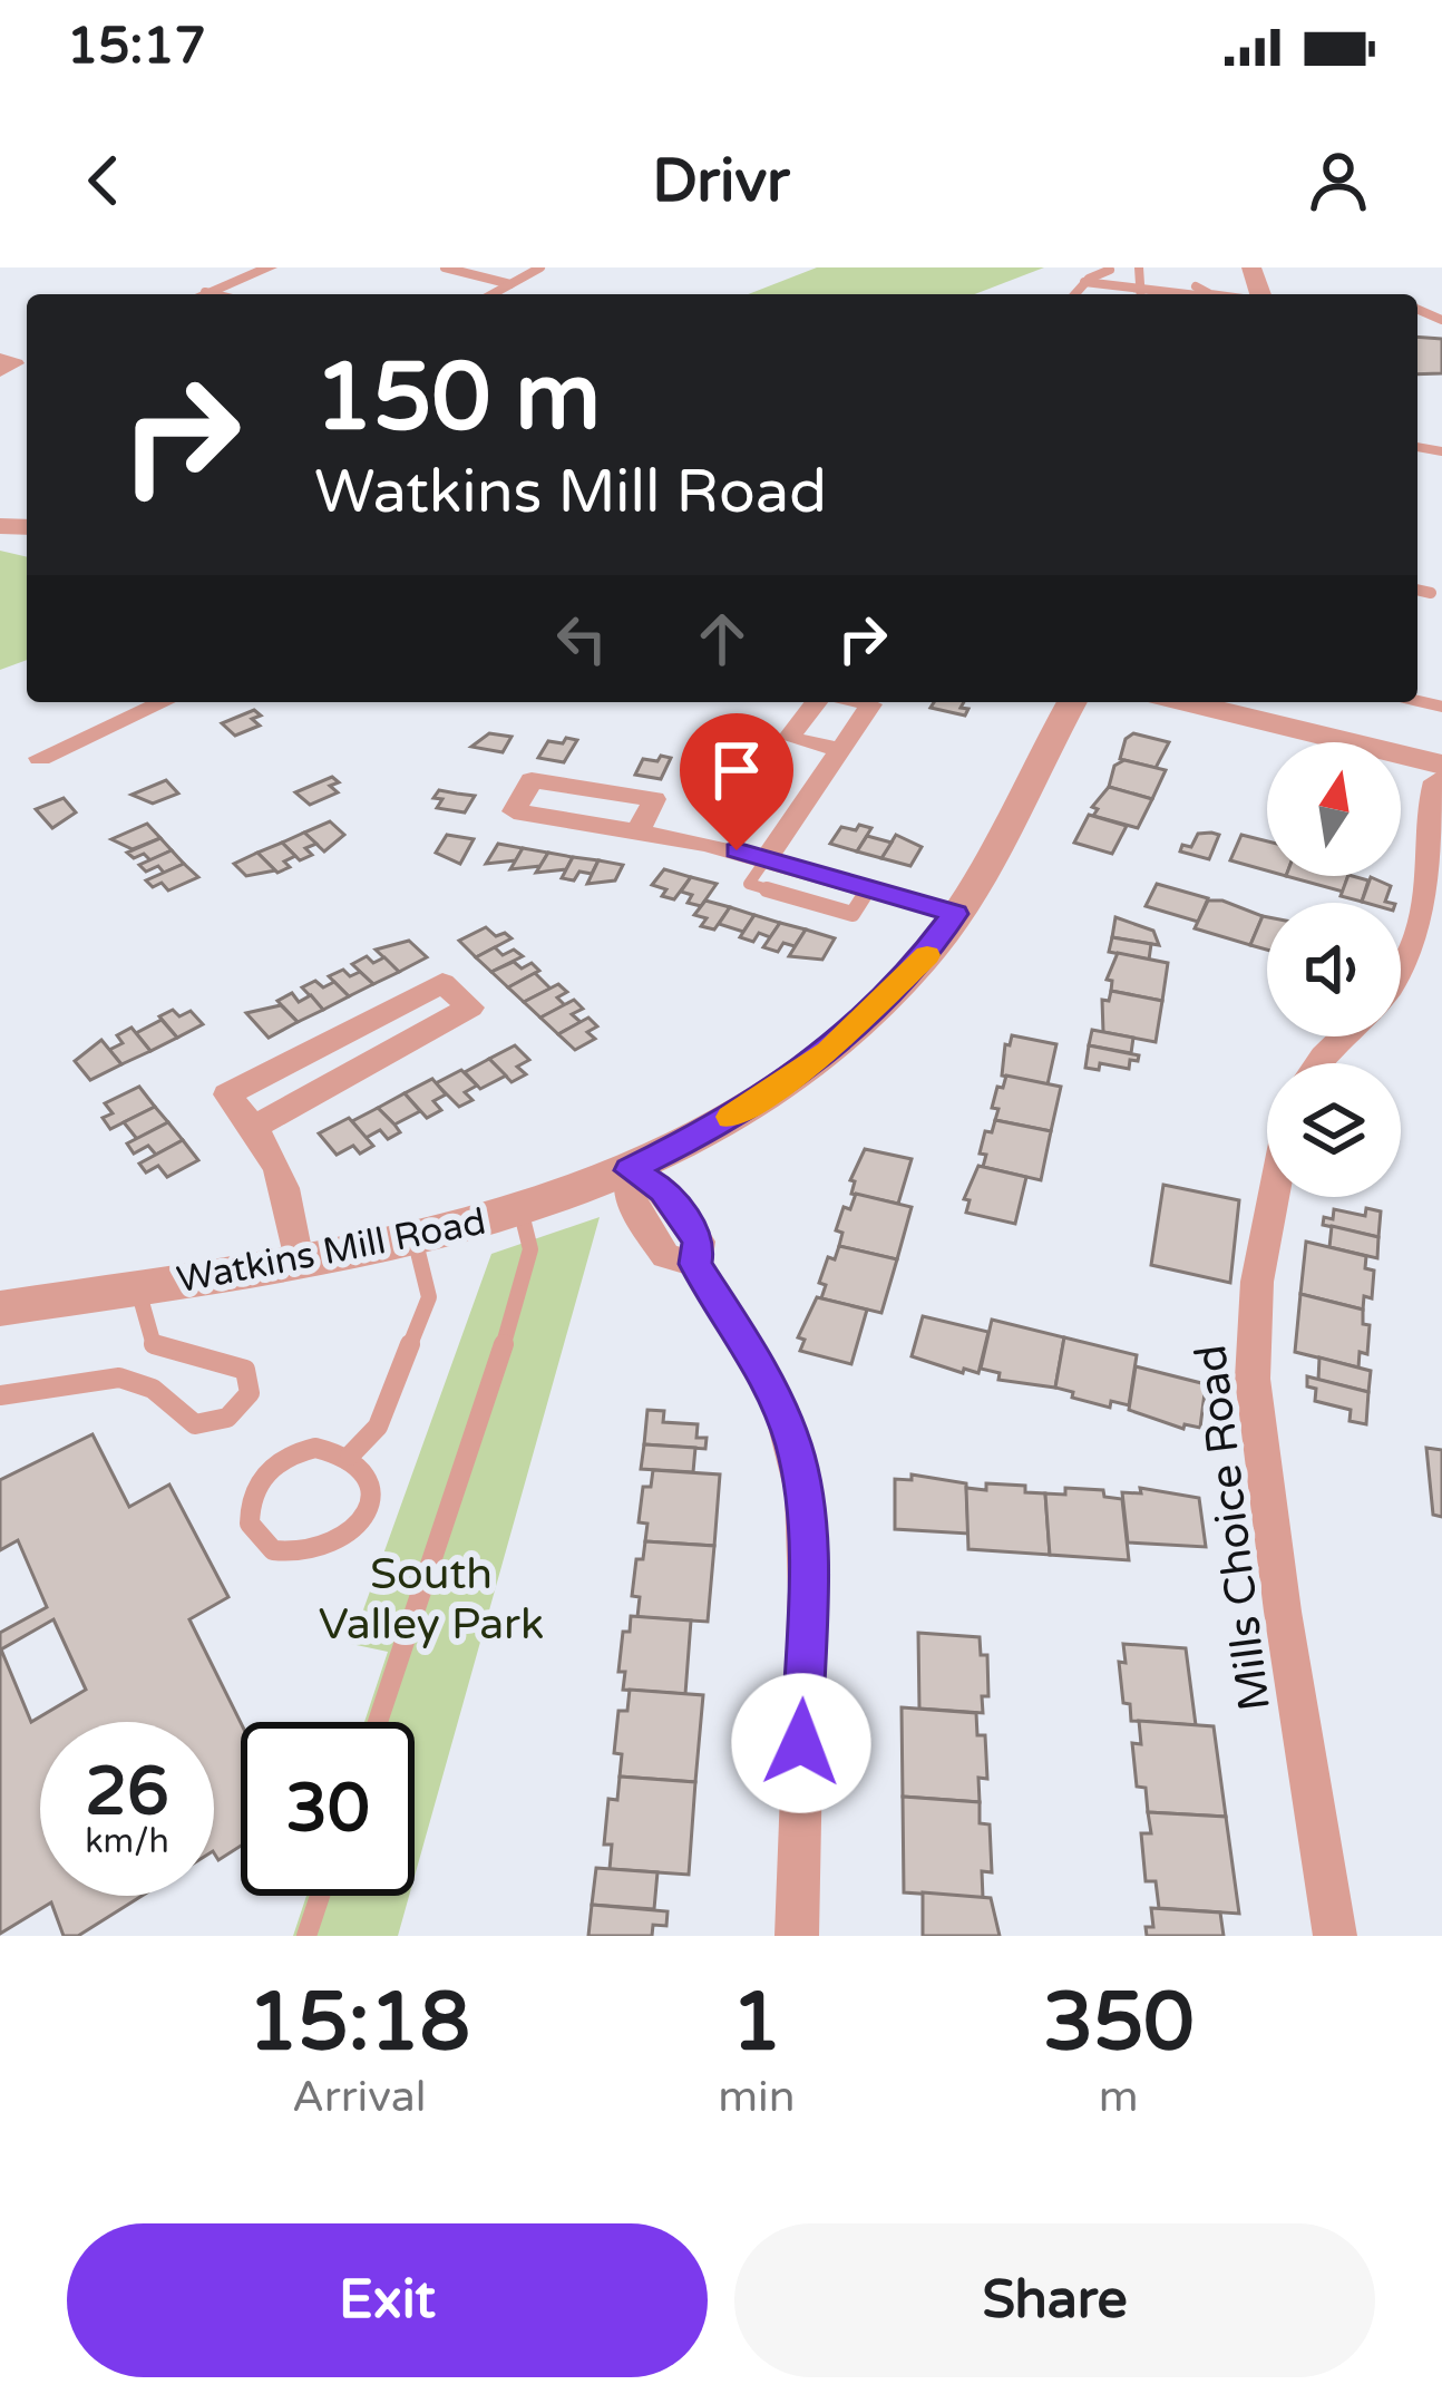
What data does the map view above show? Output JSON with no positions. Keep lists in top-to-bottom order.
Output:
{
  "streets": {
    "street": ["Watkins Mill Road", "Mills Choice Road"]
  },
  "parks": ["South Valley Park"],
  "north": "top",
  "page": {
    "status": "15:17",
    "header": "Drivr",
    "turn": ["150 m", "Watkins Mill Road"],
    "speed": "26 km/h",
    "limit": "30",
    "eta": [
      "15:18",
      "Arrival",
      "1",
      "min",
      "350",
      "m"
    ],
    "buttons": ["Exit", "Share"]
  }
}
